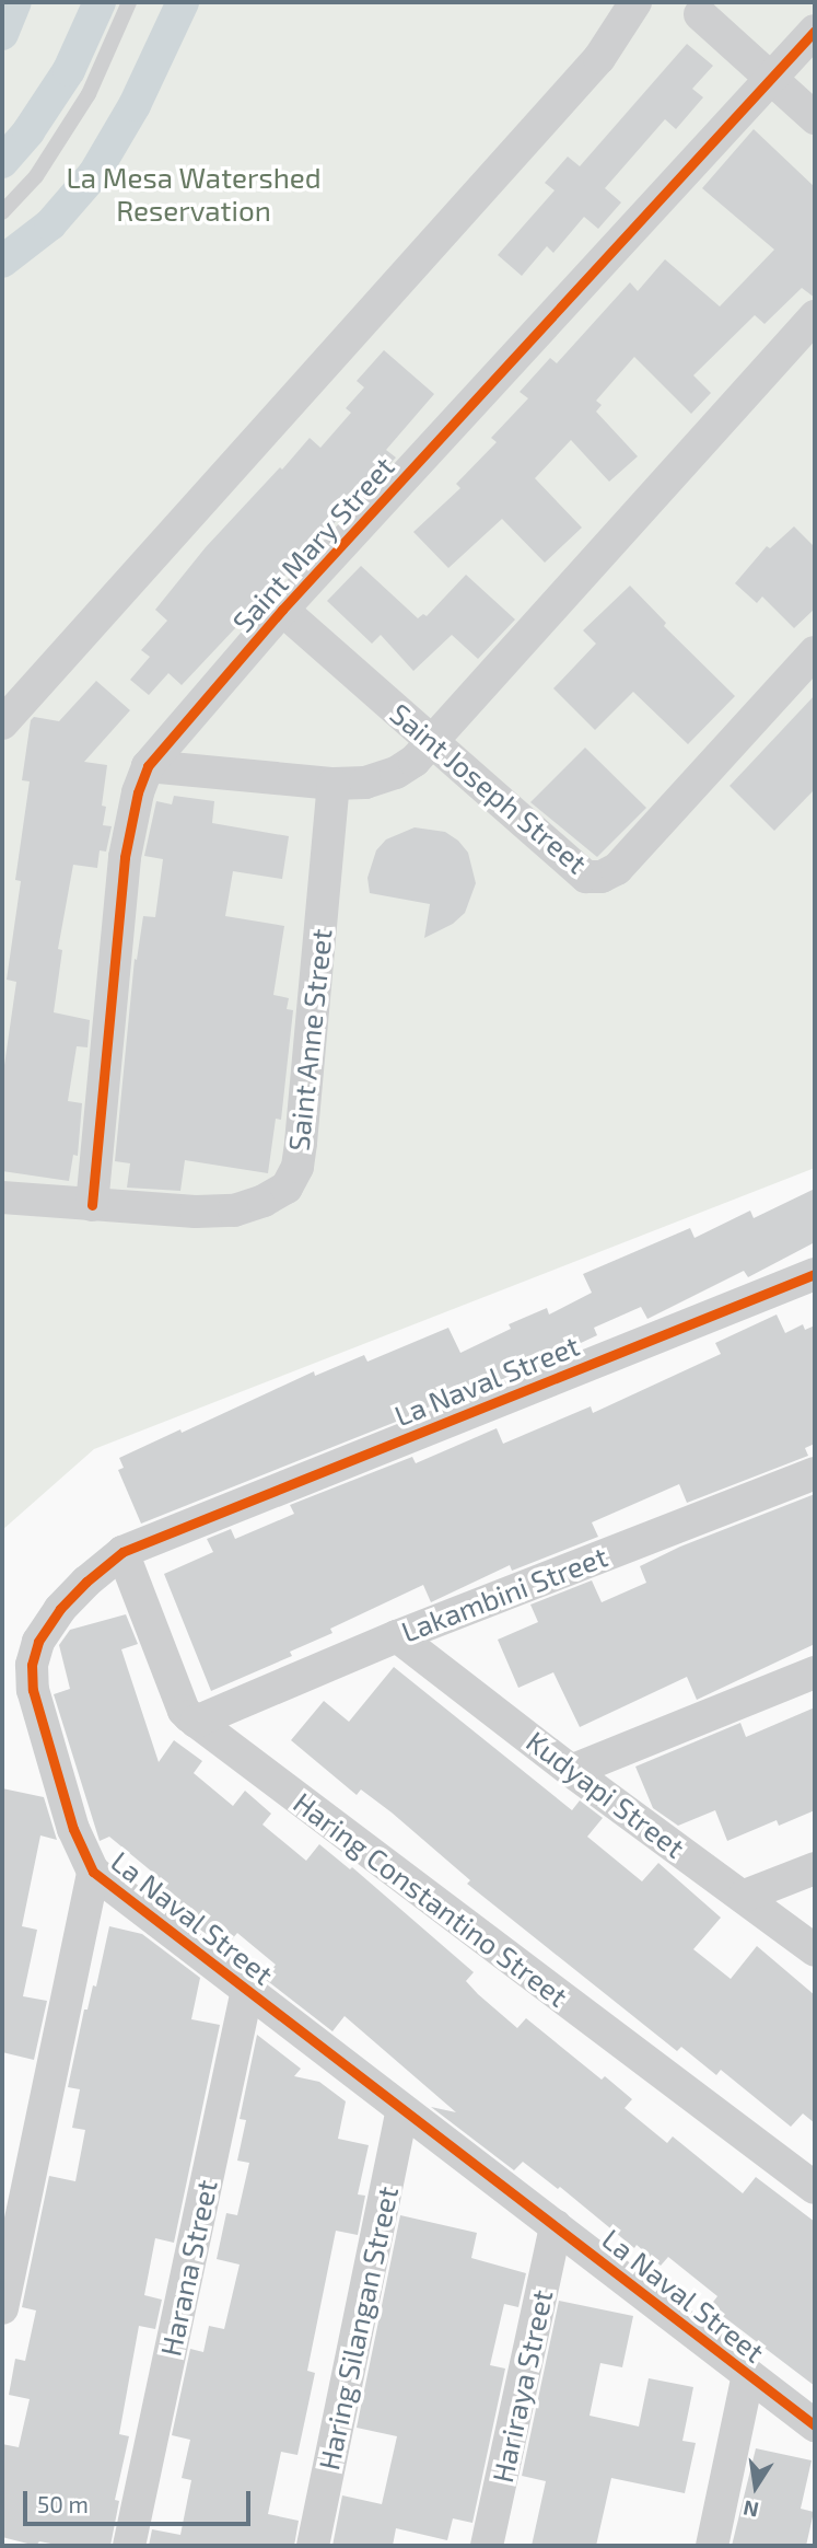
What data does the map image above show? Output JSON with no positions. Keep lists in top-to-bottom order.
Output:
{
  "streets": {
    "street": [
      "Saint Mary Street",
      "Saint Joseph Street",
      "Saint Anne Street",
      "La Naval Street",
      "Lakambini Street",
      "Kudyapi Street",
      "Haring Constantino Street",
      "Harana Street",
      "Haring Silangan Street",
      "Hariraya Street"
    ]
  },
  "crossings": [
    ["Saint Mary Street", "Saint Joseph Street"],
    ["Saint Mary Street", "Saint Anne Street"],
    ["La Naval Street", "Haring Constantino Street"],
    ["La Naval Street", "Harana Street"],
    ["La Naval Street", "Haring Silangan Street"],
    ["La Naval Street", "Hariraya Street"],
    ["Lakambini Street", "Kudyapi Street"],
    ["Lakambini Street", "Haring Constantino Street"]
  ],
  "parks": ["La Mesa Watershed Reservation"],
  "scale_bar": "50 m",
  "north": "bottom"
}
